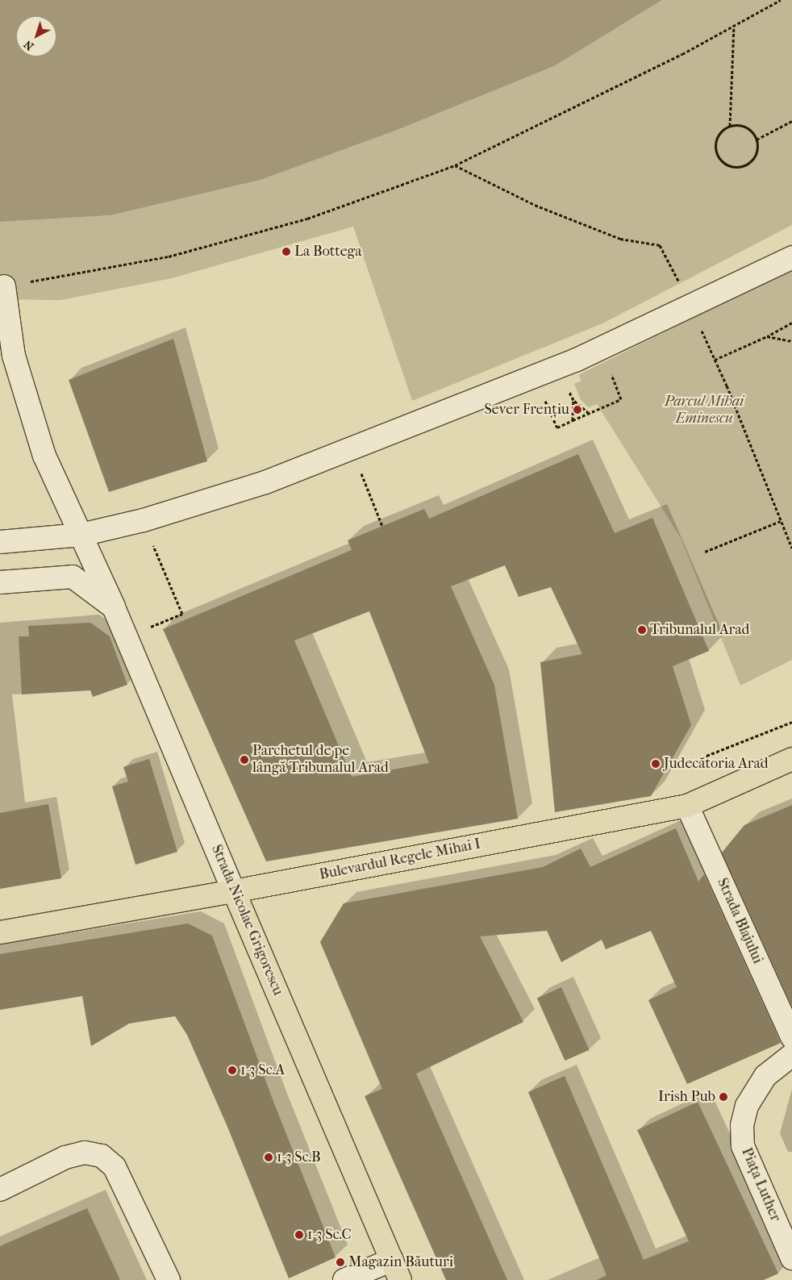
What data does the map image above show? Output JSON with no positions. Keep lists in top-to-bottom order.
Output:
{
  "streets": {
    "main road": ["Bulevardul Regele Mihai I", "Strada Nicolae Grigorescu"],
    "street": ["Strada Blajului", "Piața Luther"]
  },
  "crossings": [
    ["Bulevardul Regele Mihai I", "Strada Nicolae Grigorescu"],
    ["Bulevardul Regele Mihai I", "Strada Blajului"]
  ],
  "parks": ["Parcul Mihai Eminescu"],
  "places": [
    "La Bottega",
    "Sever Frențiu",
    "Tribunalul Arad",
    "Parchetul de pe lângă Tribunalul Arad",
    "Judecătoria Arad",
    "1-3 Sc.A",
    "Irish Pub",
    "1-3 Sc.B",
    "1-3 Sc.C",
    "Magazin Băuturi"
  ],
  "north": "bottom left"
}
